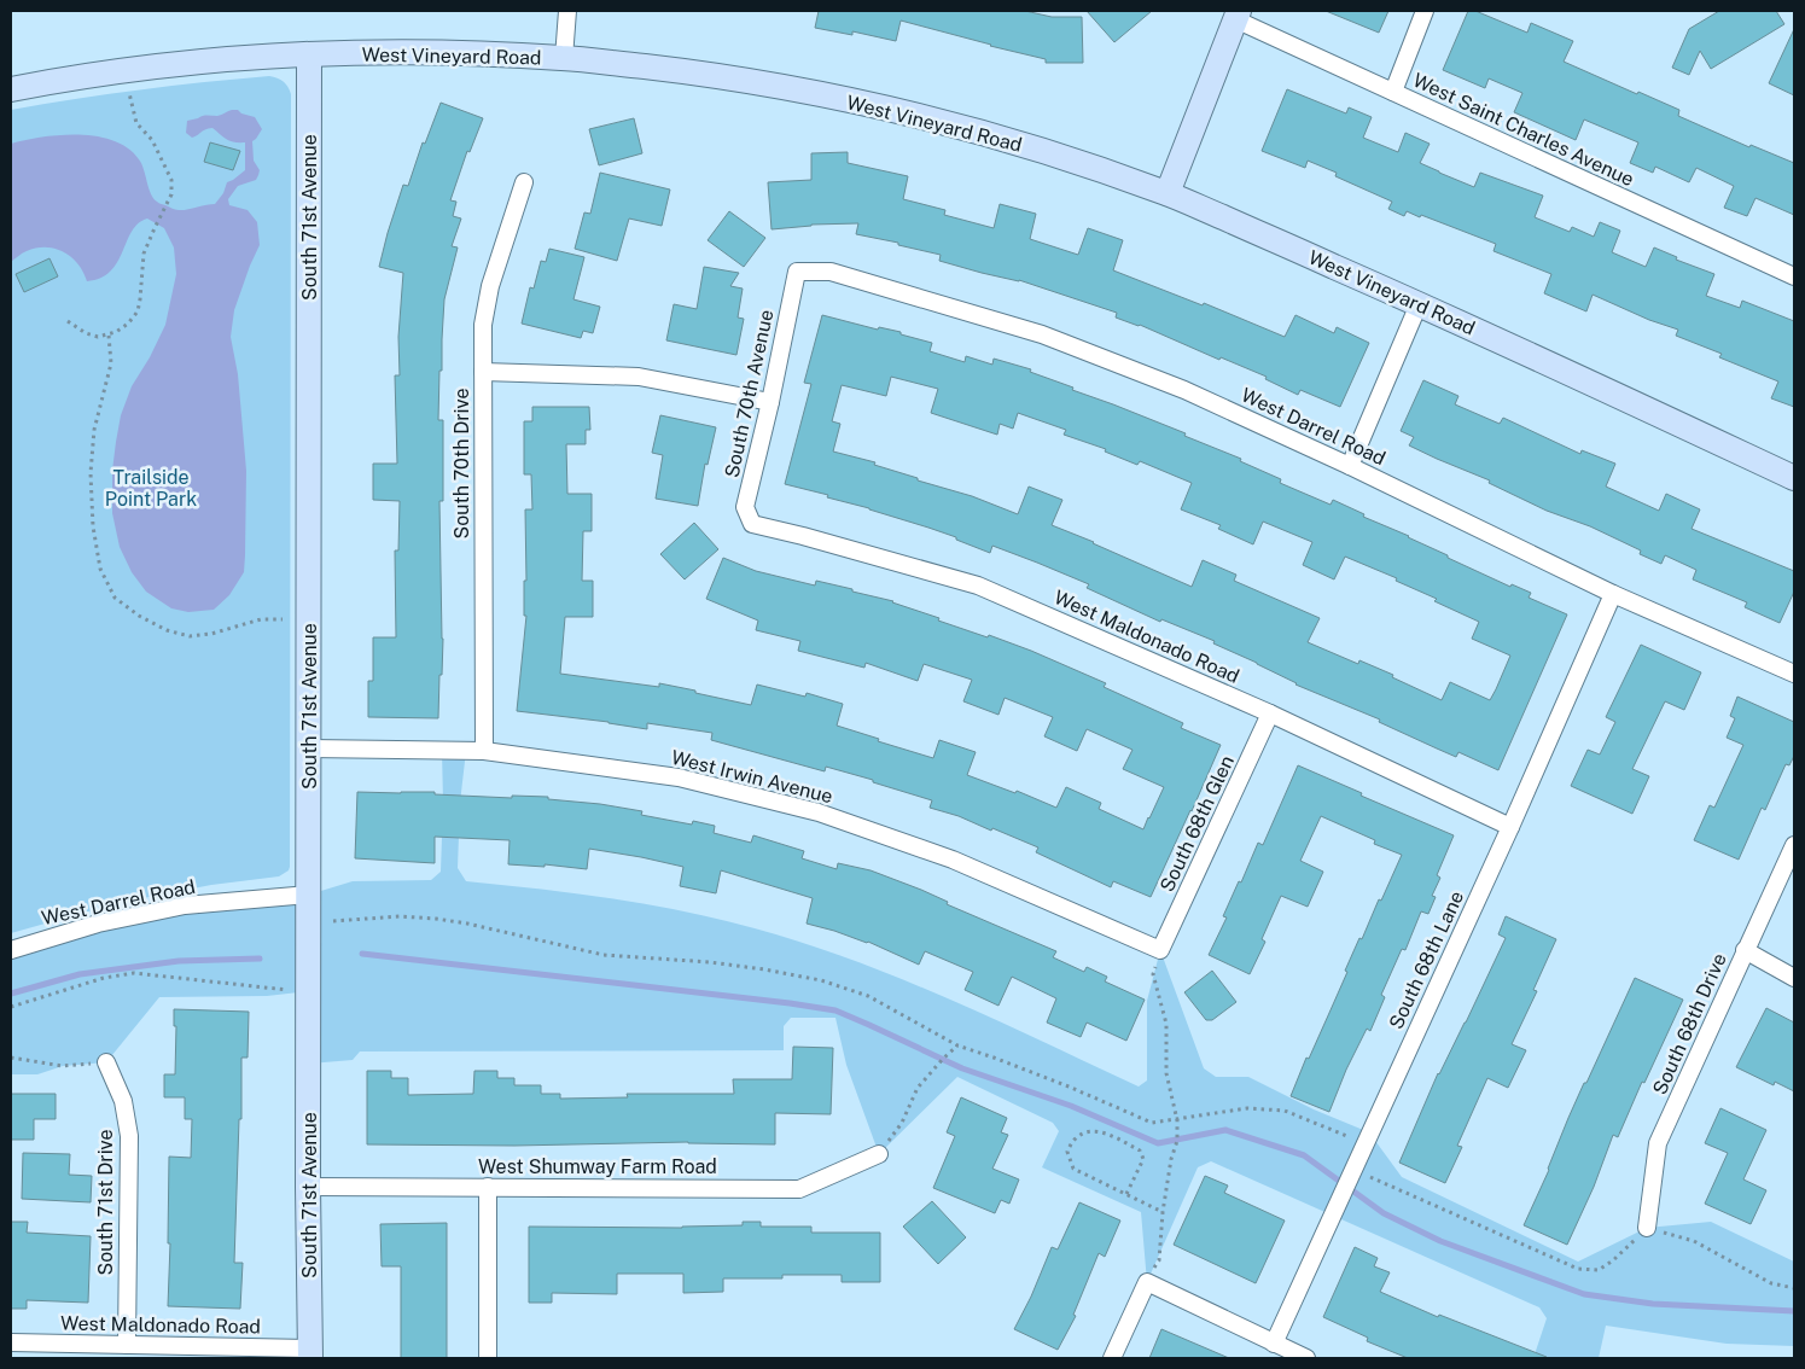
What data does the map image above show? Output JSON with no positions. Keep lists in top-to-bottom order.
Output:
{
  "streets": {
    "street": [
      "West Vineyard Road",
      "West Saint Charles Avenue",
      "South 71st Avenue",
      "South 70th Avenue",
      "West Darrel Road",
      "South 70th Drive",
      "West Maldonado Road",
      "West Irwin Avenue",
      "South 68th Glen",
      "South 68th Lane",
      "South 68th Drive",
      "West Shumway Farm Road",
      "South 71st Drive"
    ]
  },
  "crossings": [
    ["West Vineyard Road", "South 71st Avenue"],
    ["South 71st Avenue", "West Darrel Road"],
    ["South 71st Avenue", "West Maldonado Road"],
    ["South 71st Avenue", "West Irwin Avenue"],
    ["South 71st Avenue", "West Shumway Farm Road"],
    ["South 70th Avenue", "West Darrel Road"],
    ["South 70th Avenue", "West Maldonado Road"],
    ["West Darrel Road", "South 68th Lane"],
    ["South 70th Drive", "West Irwin Avenue"],
    ["West Maldonado Road", "South 68th Glen"],
    ["West Maldonado Road", "South 68th Lane"],
    ["West Maldonado Road", "South 71st Drive"],
    ["West Irwin Avenue", "South 68th Glen"]
  ],
  "parks": ["Trailside Point Park"]
}
